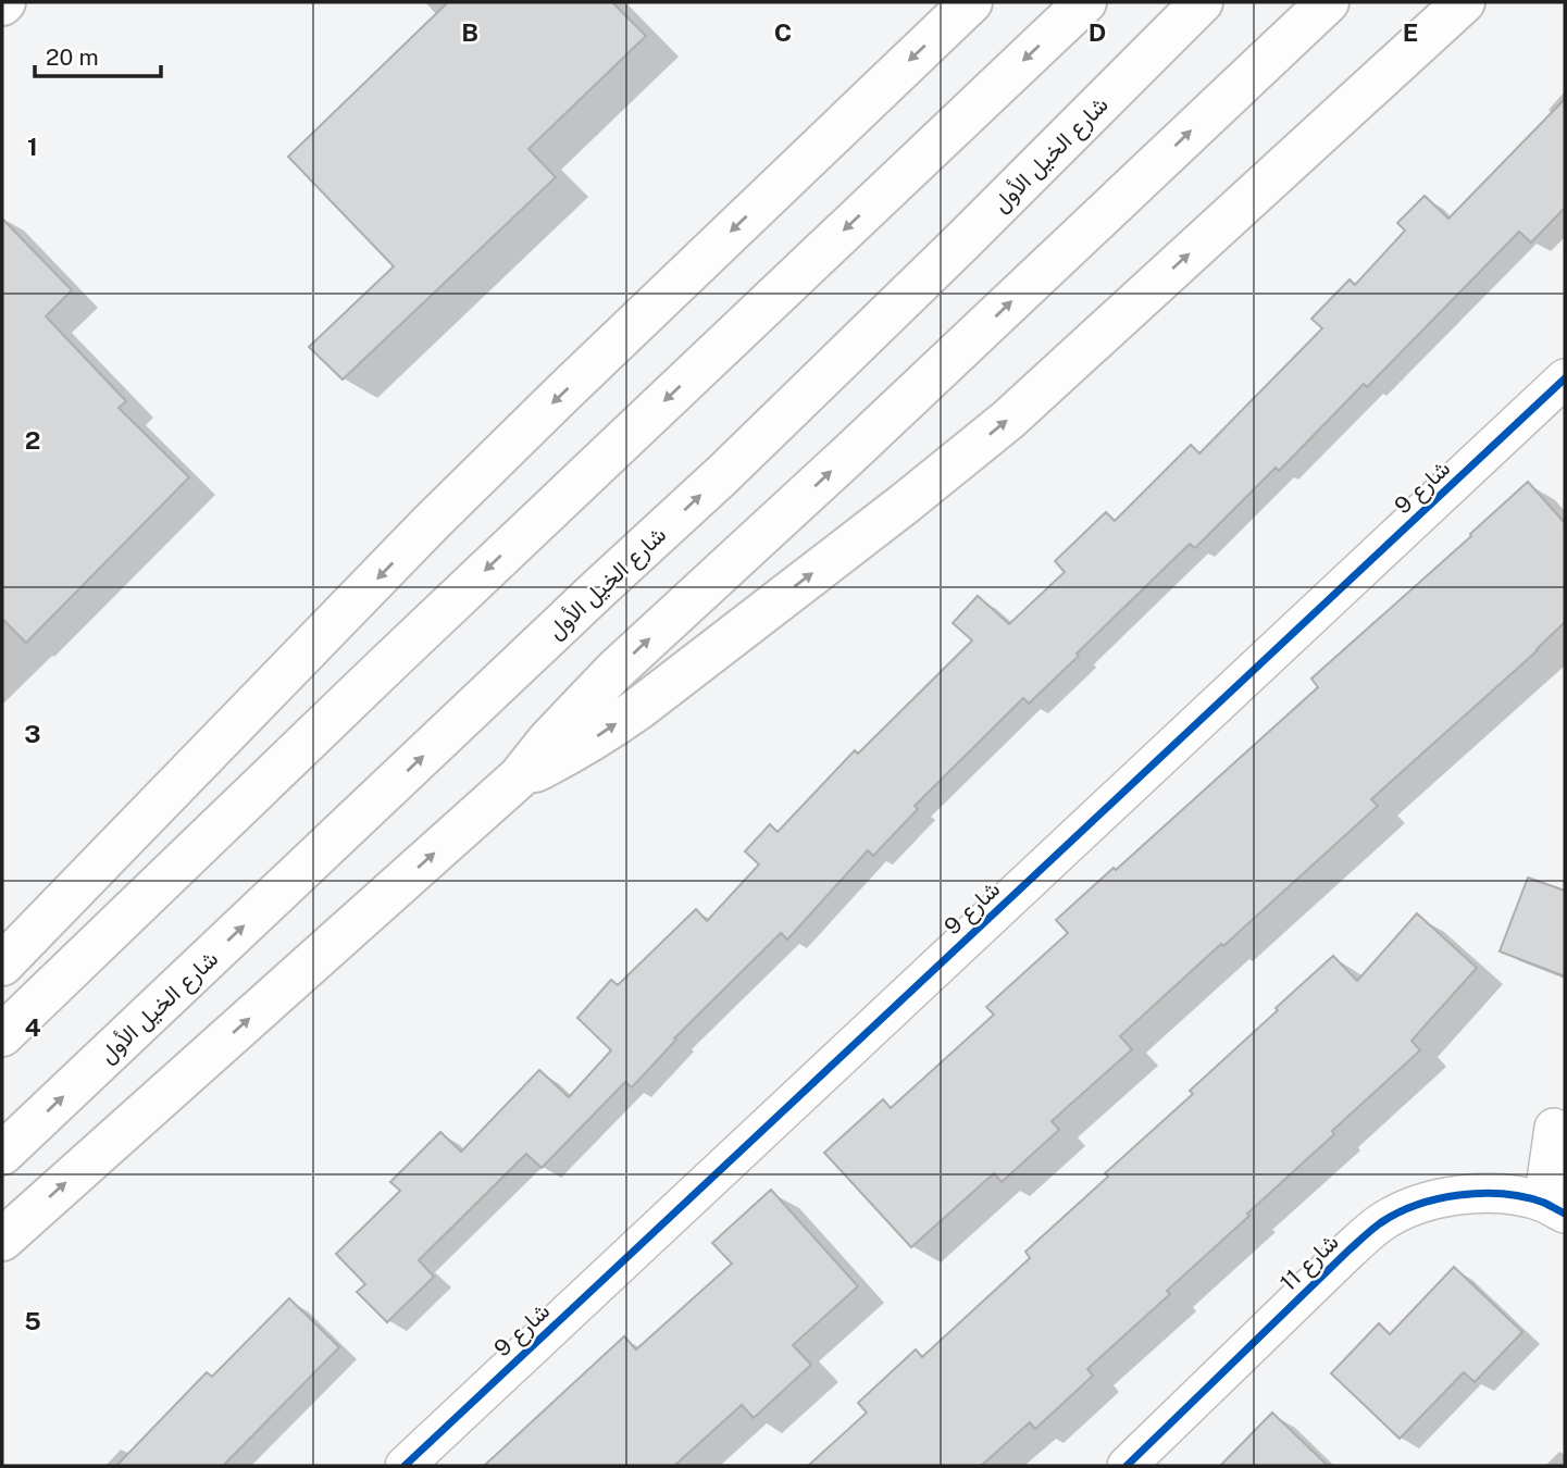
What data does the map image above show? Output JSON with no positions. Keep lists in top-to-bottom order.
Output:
{
  "streets": {
    "main road": ["شارع الخيل الأول"],
    "street": ["شارع 9", "شارع 11"]
  },
  "scale_bar": "20 m",
  "grid": {
    "columns": [
      "B",
      "C",
      "D",
      "E"
    ],
    "rows": [
      "1",
      "2",
      "3",
      "4",
      "5"
    ]
  }
}
